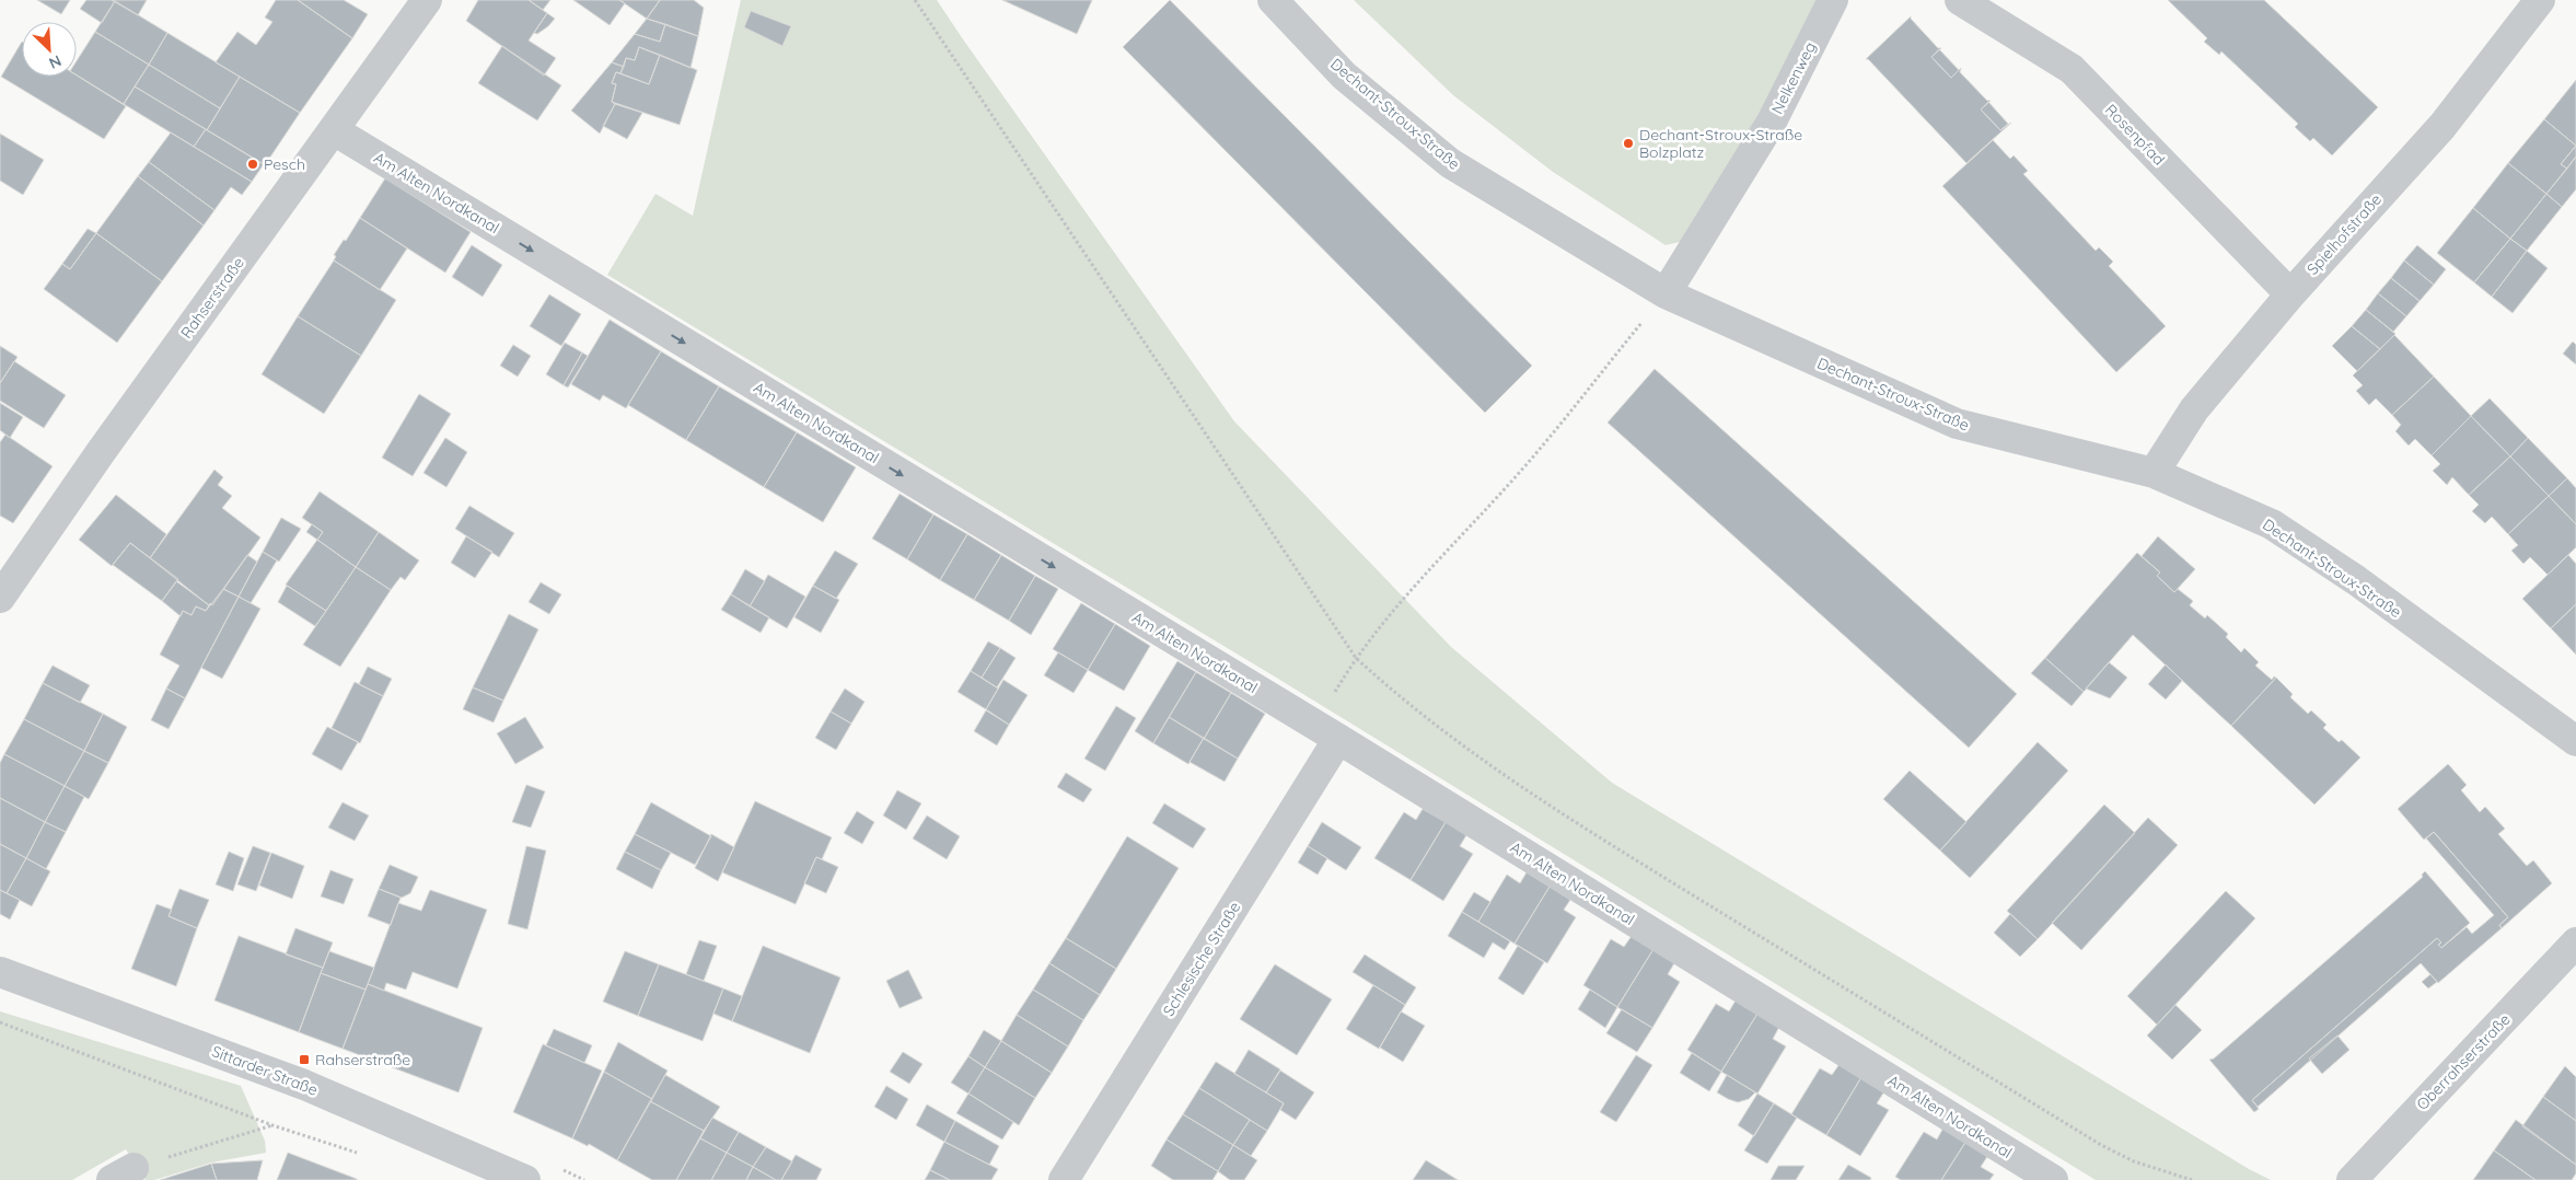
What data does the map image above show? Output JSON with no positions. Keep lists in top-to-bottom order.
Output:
{
  "streets": {
    "street": [
      "Nelkenweg",
      "Dechant-Stroux-Straße",
      "Rosenpfad",
      "Am Alten Nordkanal",
      "Spielhofstraße",
      "Rahserstraße",
      "Schlesische Straße",
      "Oberrahserstraße",
      "Sittarder Straße"
    ]
  },
  "crossings": [
    ["Nelkenweg", "Dechant-Stroux-Straße"],
    ["Dechant-Stroux-Straße", "Spielhofstraße"],
    ["Rosenpfad", "Spielhofstraße"],
    ["Am Alten Nordkanal", "Rahserstraße"],
    ["Am Alten Nordkanal", "Schlesische Straße"]
  ],
  "one_way": ["Am Alten Nordkanal"],
  "places": {
    "other": ["Dechant-Stroux-Straße Bolzplatz", "Pesch"],
    "transit": ["Rahserstraße"]
  },
  "north": "bottom right"
}
